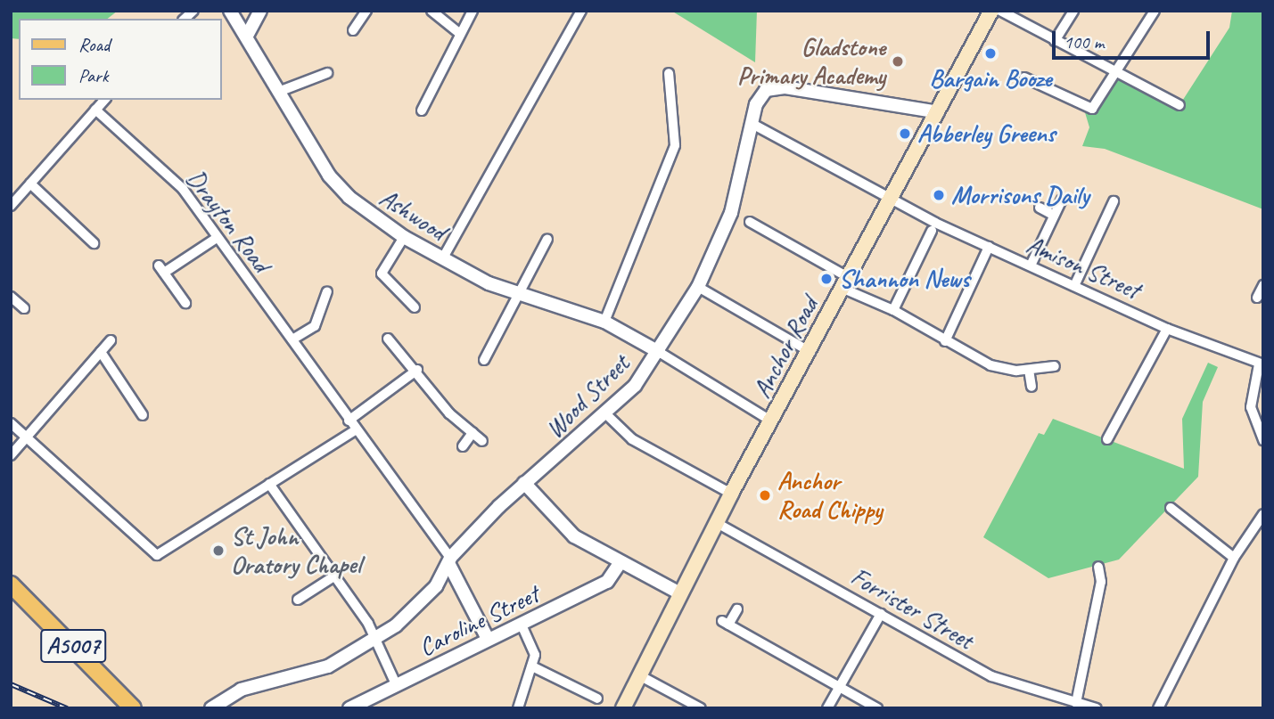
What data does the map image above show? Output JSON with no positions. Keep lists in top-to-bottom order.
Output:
{
  "streets": {
    "main road": ["Anchor Road", "A5007"],
    "street": [
      "Ashwood",
      "Drayton Road",
      "Amison Street",
      "Wood Street",
      "Forrister Street",
      "Caroline Street"
    ]
  },
  "crossings": [
    ["Ashwood", "Wood Street"],
    ["Drayton Road", "Wood Street"],
    ["Amison Street", "Anchor Road"],
    ["Amison Street", "Wood Street"],
    ["Anchor Road", "Wood Street"],
    ["Anchor Road", "Forrister Street"]
  ],
  "places": [
    "Bargain Booze",
    "Gladstone Primary Academy",
    "Abberley Greens",
    "Morrisons Daily",
    "Shannon News",
    "Anchor Road Chippy",
    "St John Oratory Chapel"
  ],
  "legend": ["Road", "Park"],
  "scale_bar": "100 m"
}
